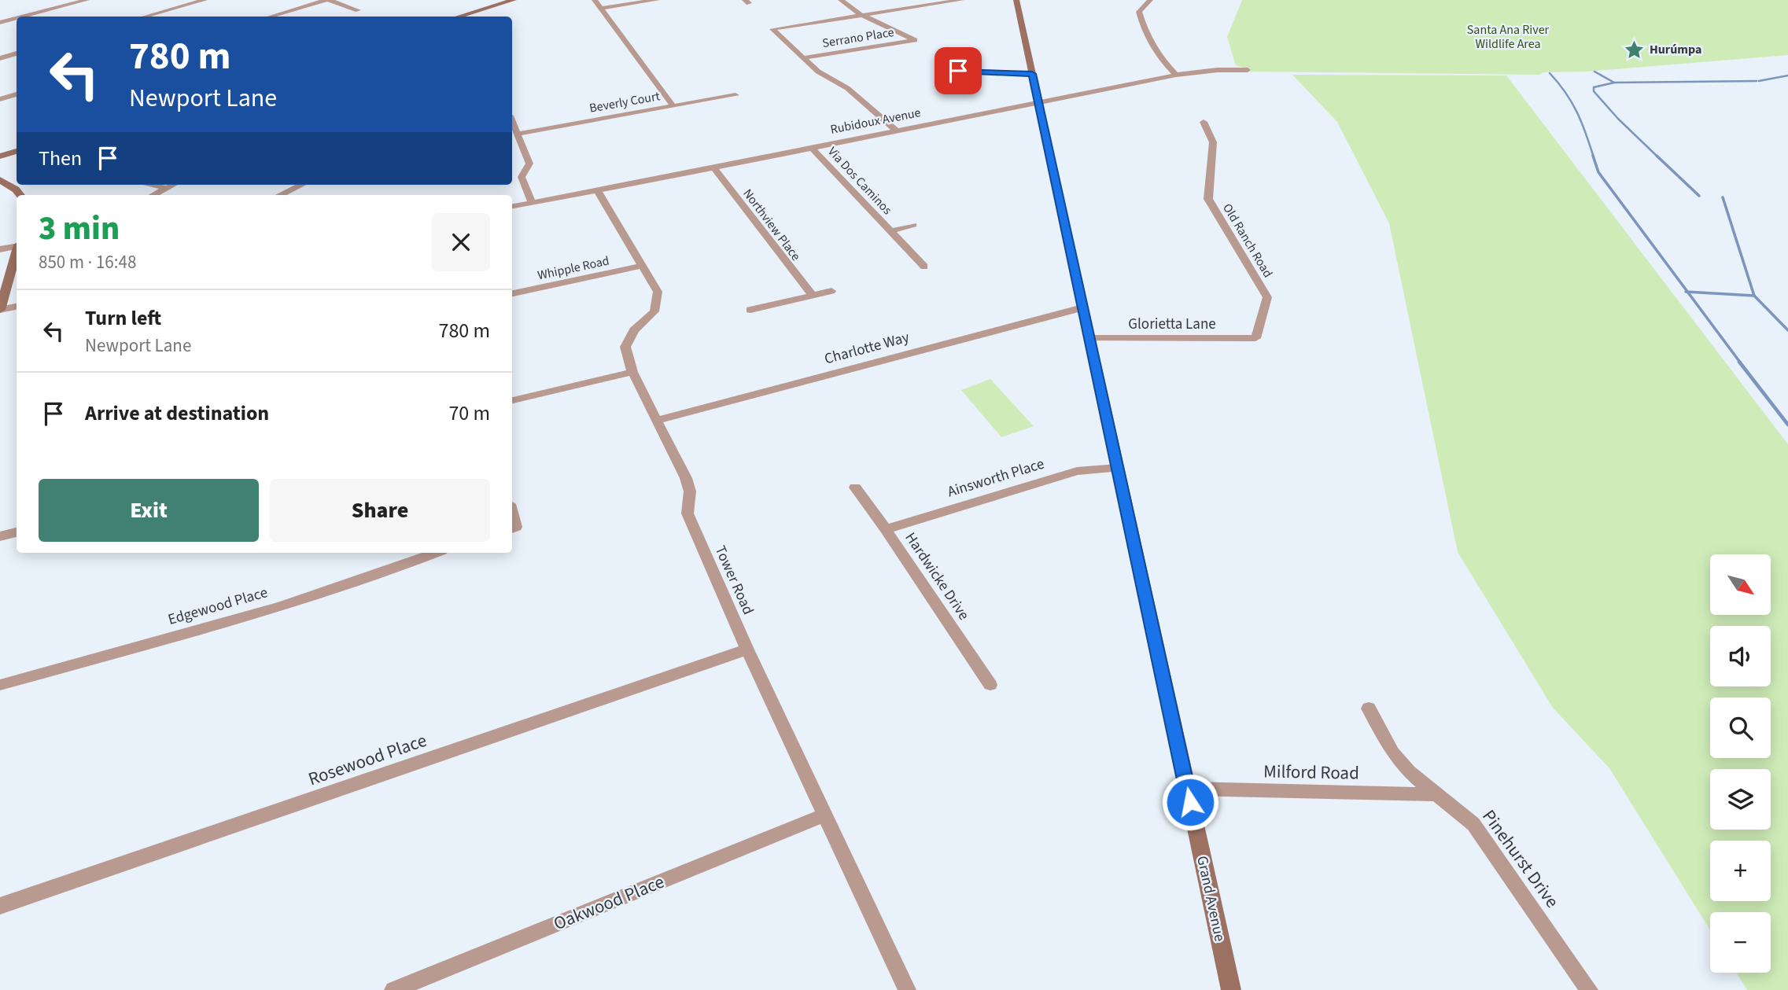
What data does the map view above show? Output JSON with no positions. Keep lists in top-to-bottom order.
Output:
{
  "streets": {
    "street": [
      "Serrano Place",
      "Beverly Court",
      "Rubidoux Avenue",
      "Via Dos Caminos",
      "Northview Place",
      "Old Ranch Road",
      "Whipple Road",
      "Glorietta Lane",
      "Charlotte Way",
      "Ainsworth Place",
      "Hardwicke Drive",
      "Tower Road",
      "Edgewood Place",
      "Rosewood Place",
      "Milford Road",
      "Pinehurst Drive",
      "Grand Avenue",
      "Oakwood Place"
    ]
  },
  "crossings": [
    ["Rubidoux Avenue", "Via Dos Caminos"],
    ["Rubidoux Avenue", "Northview Place"],
    ["Rubidoux Avenue", "Tower Road"],
    ["Rubidoux Avenue", "Grand Avenue"],
    ["Old Ranch Road", "Glorietta Lane"],
    ["Whipple Road", "Tower Road"],
    ["Glorietta Lane", "Grand Avenue"],
    ["Charlotte Way", "Tower Road"],
    ["Charlotte Way", "Grand Avenue"],
    ["Ainsworth Place", "Hardwicke Drive"],
    ["Ainsworth Place", "Grand Avenue"],
    ["Tower Road", "Rosewood Place"],
    ["Tower Road", "Oakwood Place"],
    ["Milford Road", "Pinehurst Drive"],
    ["Milford Road", "Grand Avenue"]
  ],
  "parks": ["Santa Ana River Wildlife Area"],
  "places": {
    "place": ["Hurúmpa"]
  },
  "north": "bottom right",
  "page": {
    "turn": ["780 m", "Newport Lane"],
    "then": "Then",
    "heading": ["3 min", "850 m · 16:48"],
    "list": [
      {
        "name": "Turn left",
        "note": "Newport Lane",
        "value": "780 m"
      },
      {
        "name": "Arrive at destination",
        "value": "70 m"
      }
    ],
    "buttons": ["Exit", "Share"],
    "map_buttons": ["+", "−"]
  }
}
